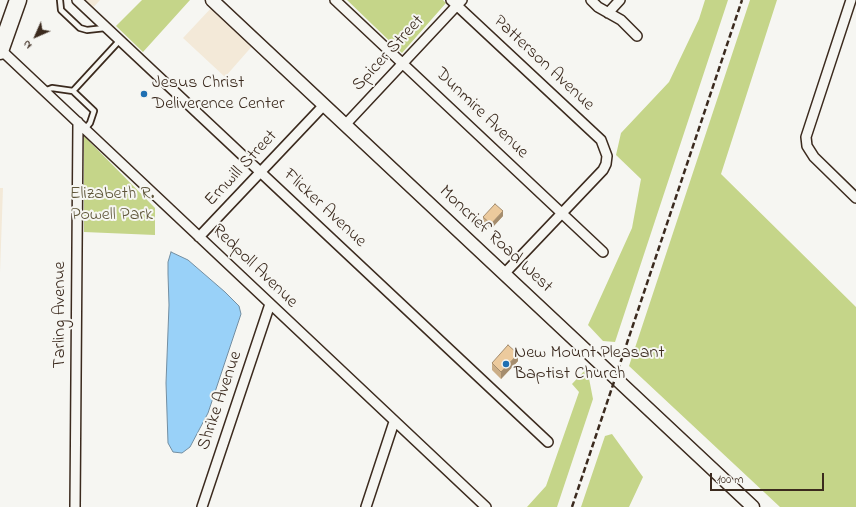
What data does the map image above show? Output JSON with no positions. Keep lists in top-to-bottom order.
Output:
{
  "streets": {
    "street": [
      "Spicer Street",
      "Patterson Avenue",
      "Dunmire Avenue",
      "Ernwill Street",
      "Flicker Avenue",
      "Moncrief Road West",
      "Redpoll Avenue",
      "Tarling Avenue",
      "Shrike Avenue"
    ]
  },
  "crossings": [
    ["Spicer Street", "Patterson Avenue"],
    ["Spicer Street", "Dunmire Avenue"],
    ["Spicer Street", "Moncrief Road West"],
    ["Patterson Avenue", "Dunmire Avenue"],
    ["Ernwill Street", "Flicker Avenue"],
    ["Ernwill Street", "Moncrief Road West"],
    ["Ernwill Street", "Redpoll Avenue"],
    ["Redpoll Avenue", "Tarling Avenue"],
    ["Redpoll Avenue", "Shrike Avenue"]
  ],
  "parks": ["Elizabeth R. Powell Park"],
  "places": ["Jesus Christ Deliverence Center", "New Mount Pleasant Baptist Church"],
  "scale_bar": "100 m",
  "north": "bottom left"
}
